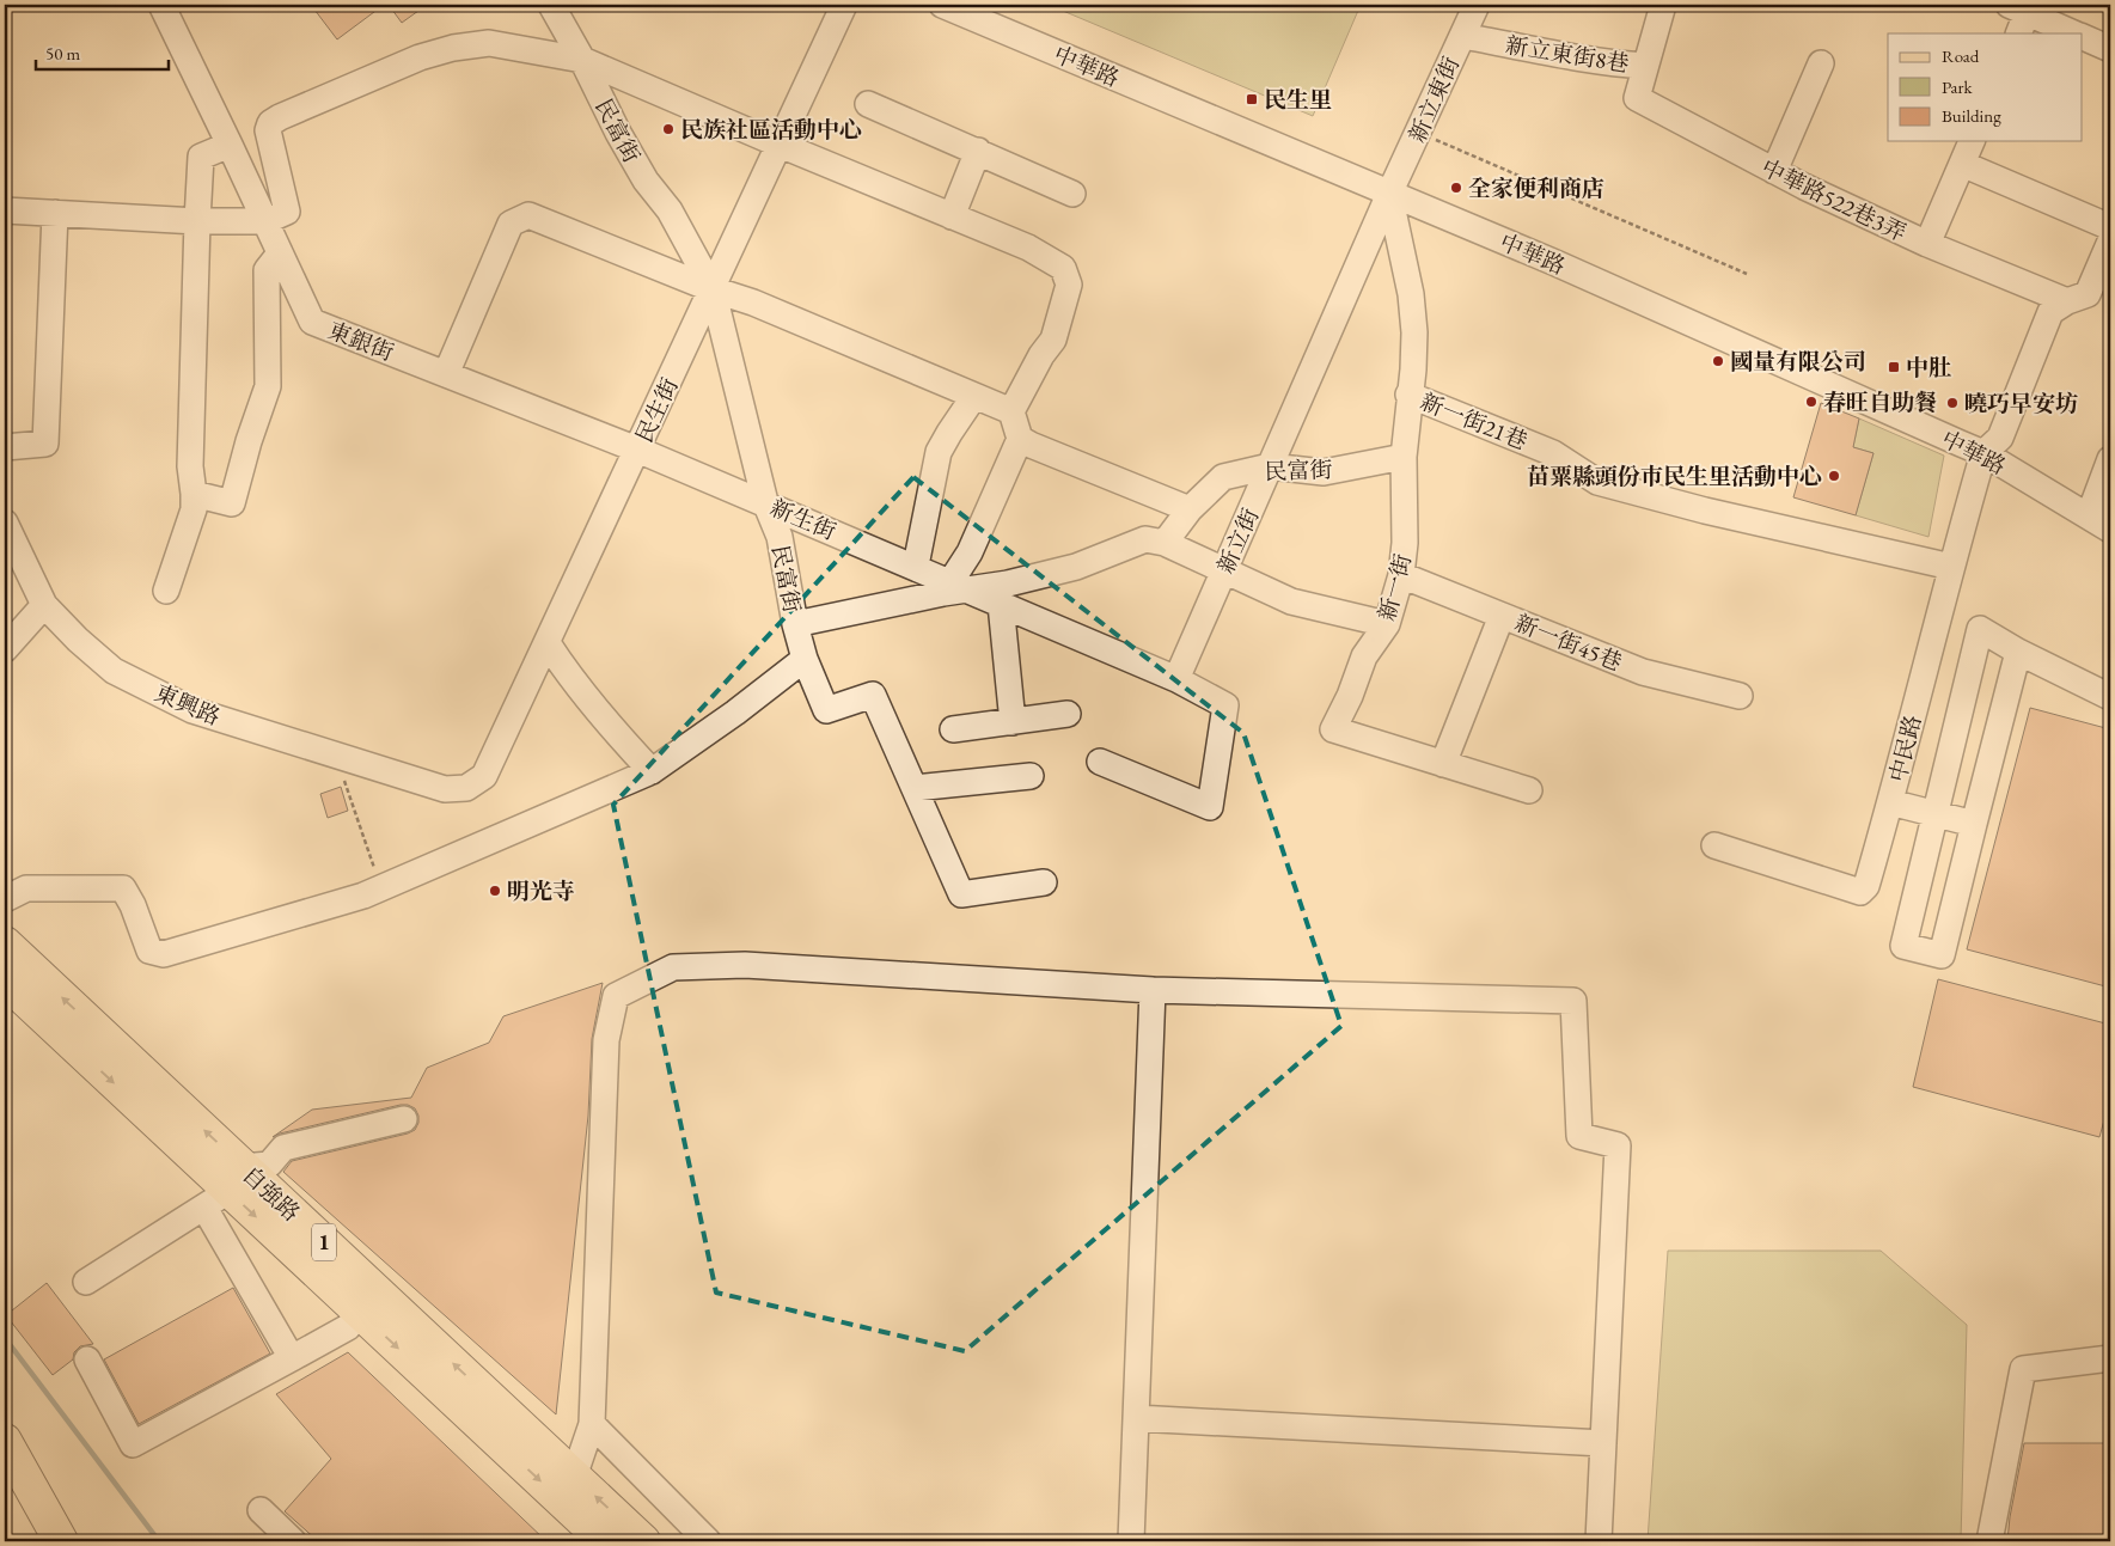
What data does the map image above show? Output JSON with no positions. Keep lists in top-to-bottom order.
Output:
{
  "streets": {
    "main road": ["自強路", "1"],
    "street": [
      "新立東街8巷",
      "中華路",
      "新立東街",
      "民富街",
      "中華路522巷3弄",
      "東銀街",
      "民生街",
      "新一街21巷",
      "新生街",
      "新立街",
      "新一街",
      "新一街45巷",
      "東興路",
      "中民路"
    ]
  },
  "crossings": [
    ["新立東街8巷", "新立東街"],
    ["新立東街8巷", "中華路522巷3弄"],
    ["中華路", "新立東街"],
    ["中華路", "新立街"],
    ["中華路", "新一街"],
    ["中華路", "中民路"],
    ["新立東街", "新立街"],
    ["新立東街", "新一街"],
    ["民富街", "民生街"],
    ["民富街", "新生街"],
    ["民富街", "新立街"],
    ["民富街", "新一街"],
    ["東銀街", "民生街"],
    ["東銀街", "新生街"],
    ["民生街", "新生街"],
    ["民生街", "東興路"],
    ["新一街21巷", "新一街"],
    ["新一街21巷", "中民路"],
    ["新立街", "新一街"],
    ["新一街", "新一街45巷"]
  ],
  "places": {
    "transit": ["民生里", "中肚"],
    "other": [
      "民族社區活動中心",
      "全家便利商店",
      "國量有限公司",
      "春旺自助餐",
      "曉巧早安坊",
      "苗粟縣頭份巿民生里活動中心",
      "明光寺"
    ]
  },
  "legend": ["Road", "Park", "Building"],
  "scale_bar": "50 m"
}
